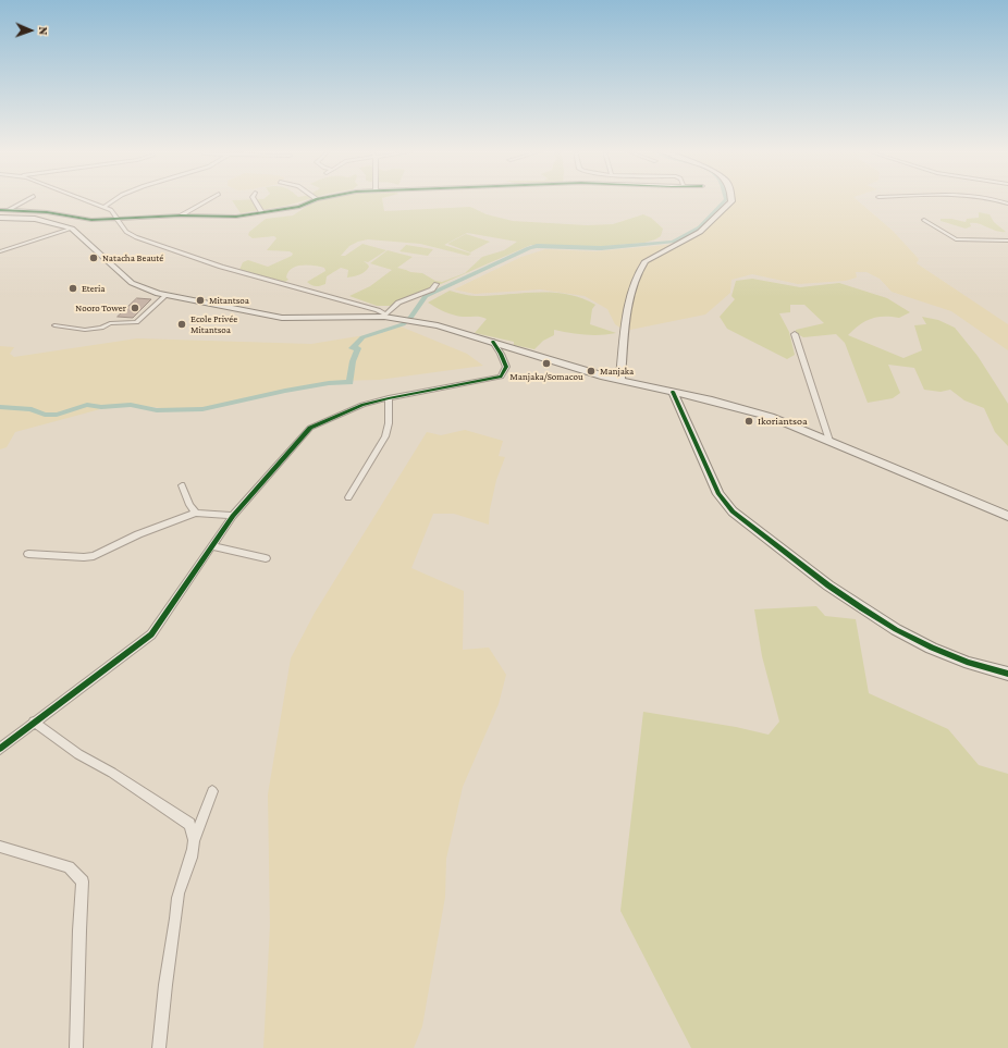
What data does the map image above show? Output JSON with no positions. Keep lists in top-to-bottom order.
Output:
{
  "places": [
    "Natacha Beauté",
    "Eteria",
    "Mitantsoa",
    "Nooro Tower",
    "Ecole Privée Mitantsoa",
    "Manjaka/Somacou",
    "Manjaka",
    "Ikoriantsoa"
  ],
  "north": "right"
}
